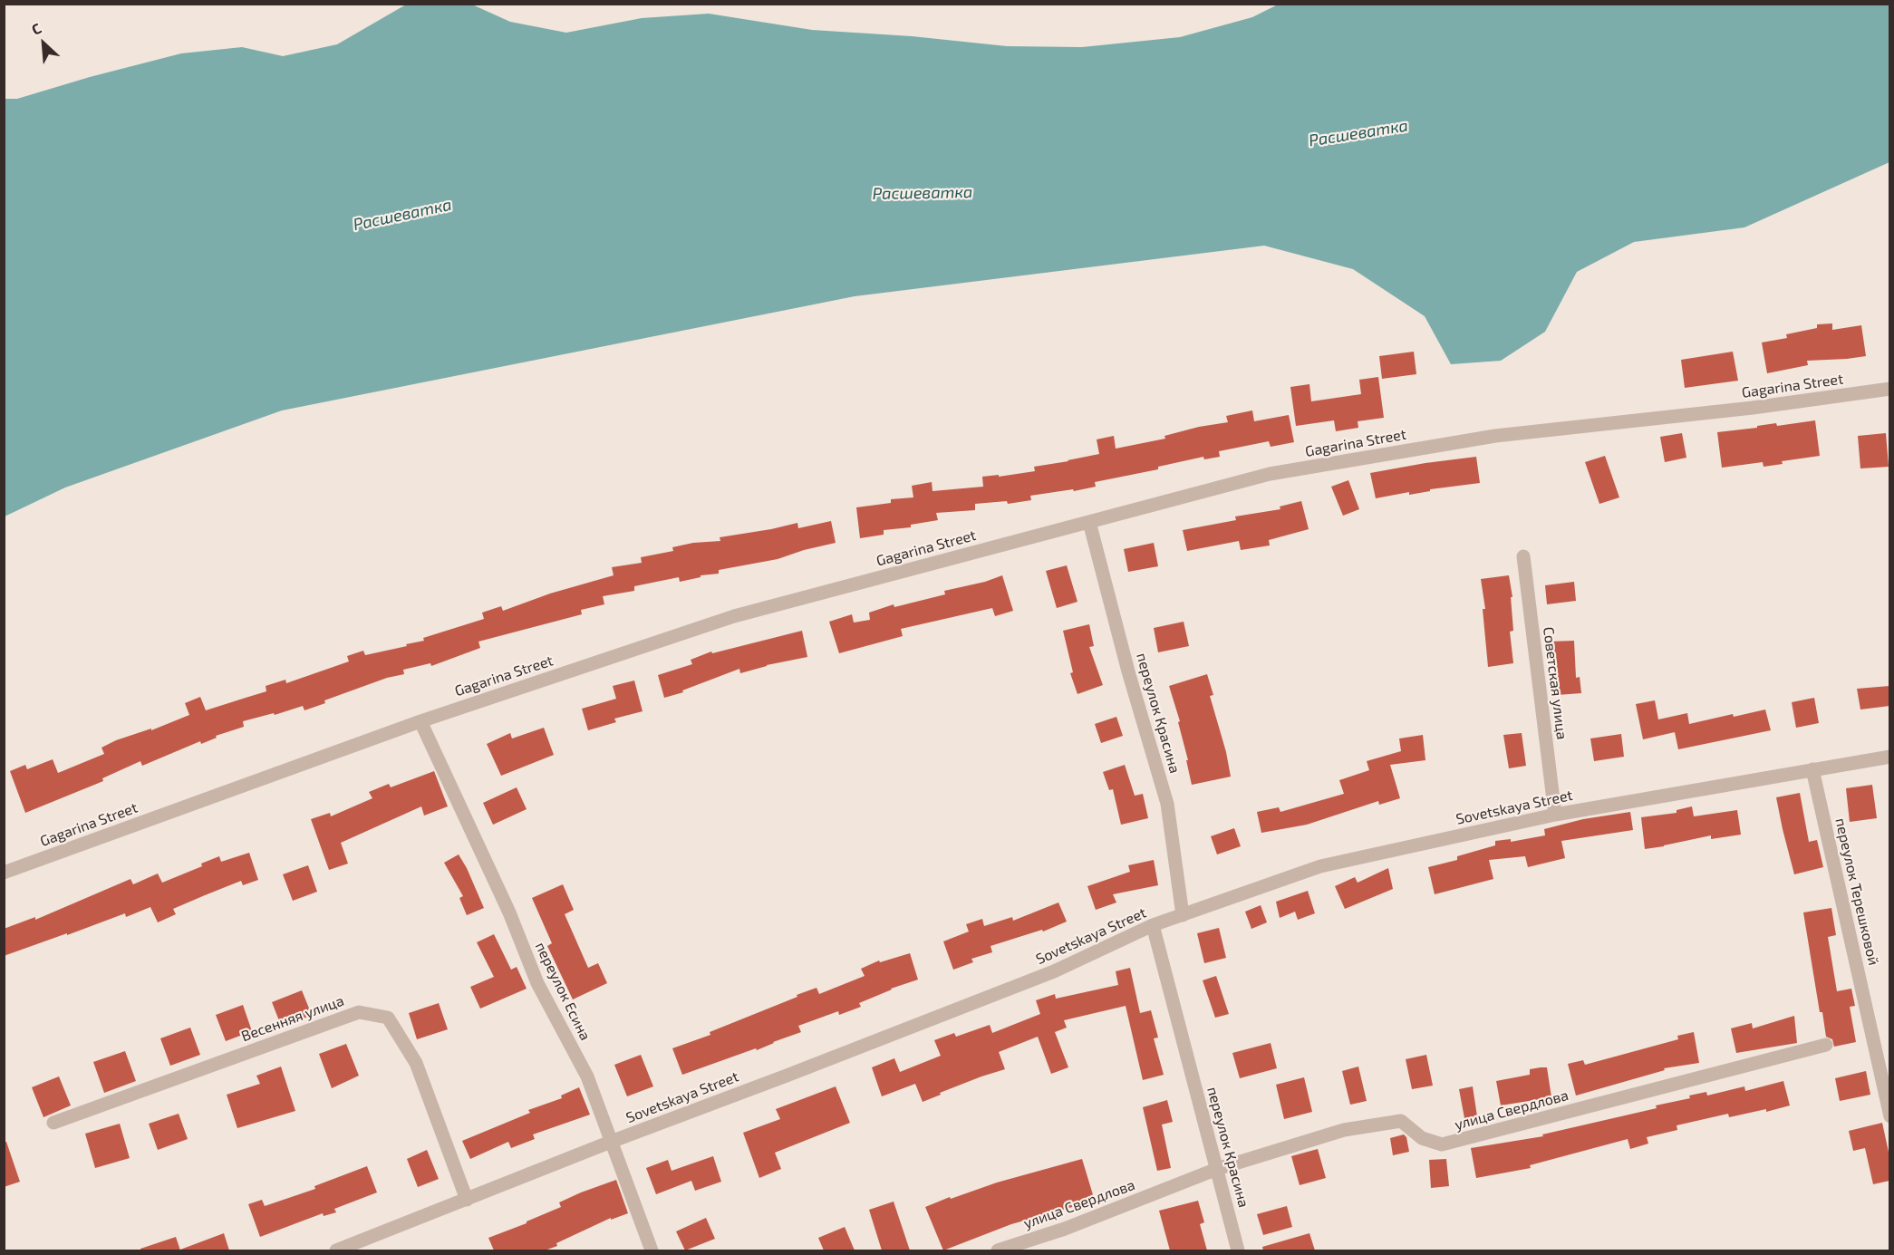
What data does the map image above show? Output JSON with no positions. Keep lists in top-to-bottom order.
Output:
{
  "streets": {
    "street": [
      "Gagarina Street",
      "Советская улица",
      "переулок Красина",
      "Sovetskaya Street",
      "переулок Терешковой",
      "переулок Есина",
      "Весенняя улица",
      "улица Свердлова"
    ]
  },
  "crossings": [
    ["Gagarina Street", "переулок Красина"],
    ["Gagarina Street", "переулок Есина"],
    ["Советская улица", "Sovetskaya Street"],
    ["переулок Красина", "Sovetskaya Street"],
    ["переулок Красина", "улица Свердлова"],
    ["Sovetskaya Street", "переулок Терешковой"],
    ["Sovetskaya Street", "переулок Есина"],
    ["Sovetskaya Street", "Весенняя улица"]
  ],
  "water": ["Расшеватка"],
  "north": "top left"
}
